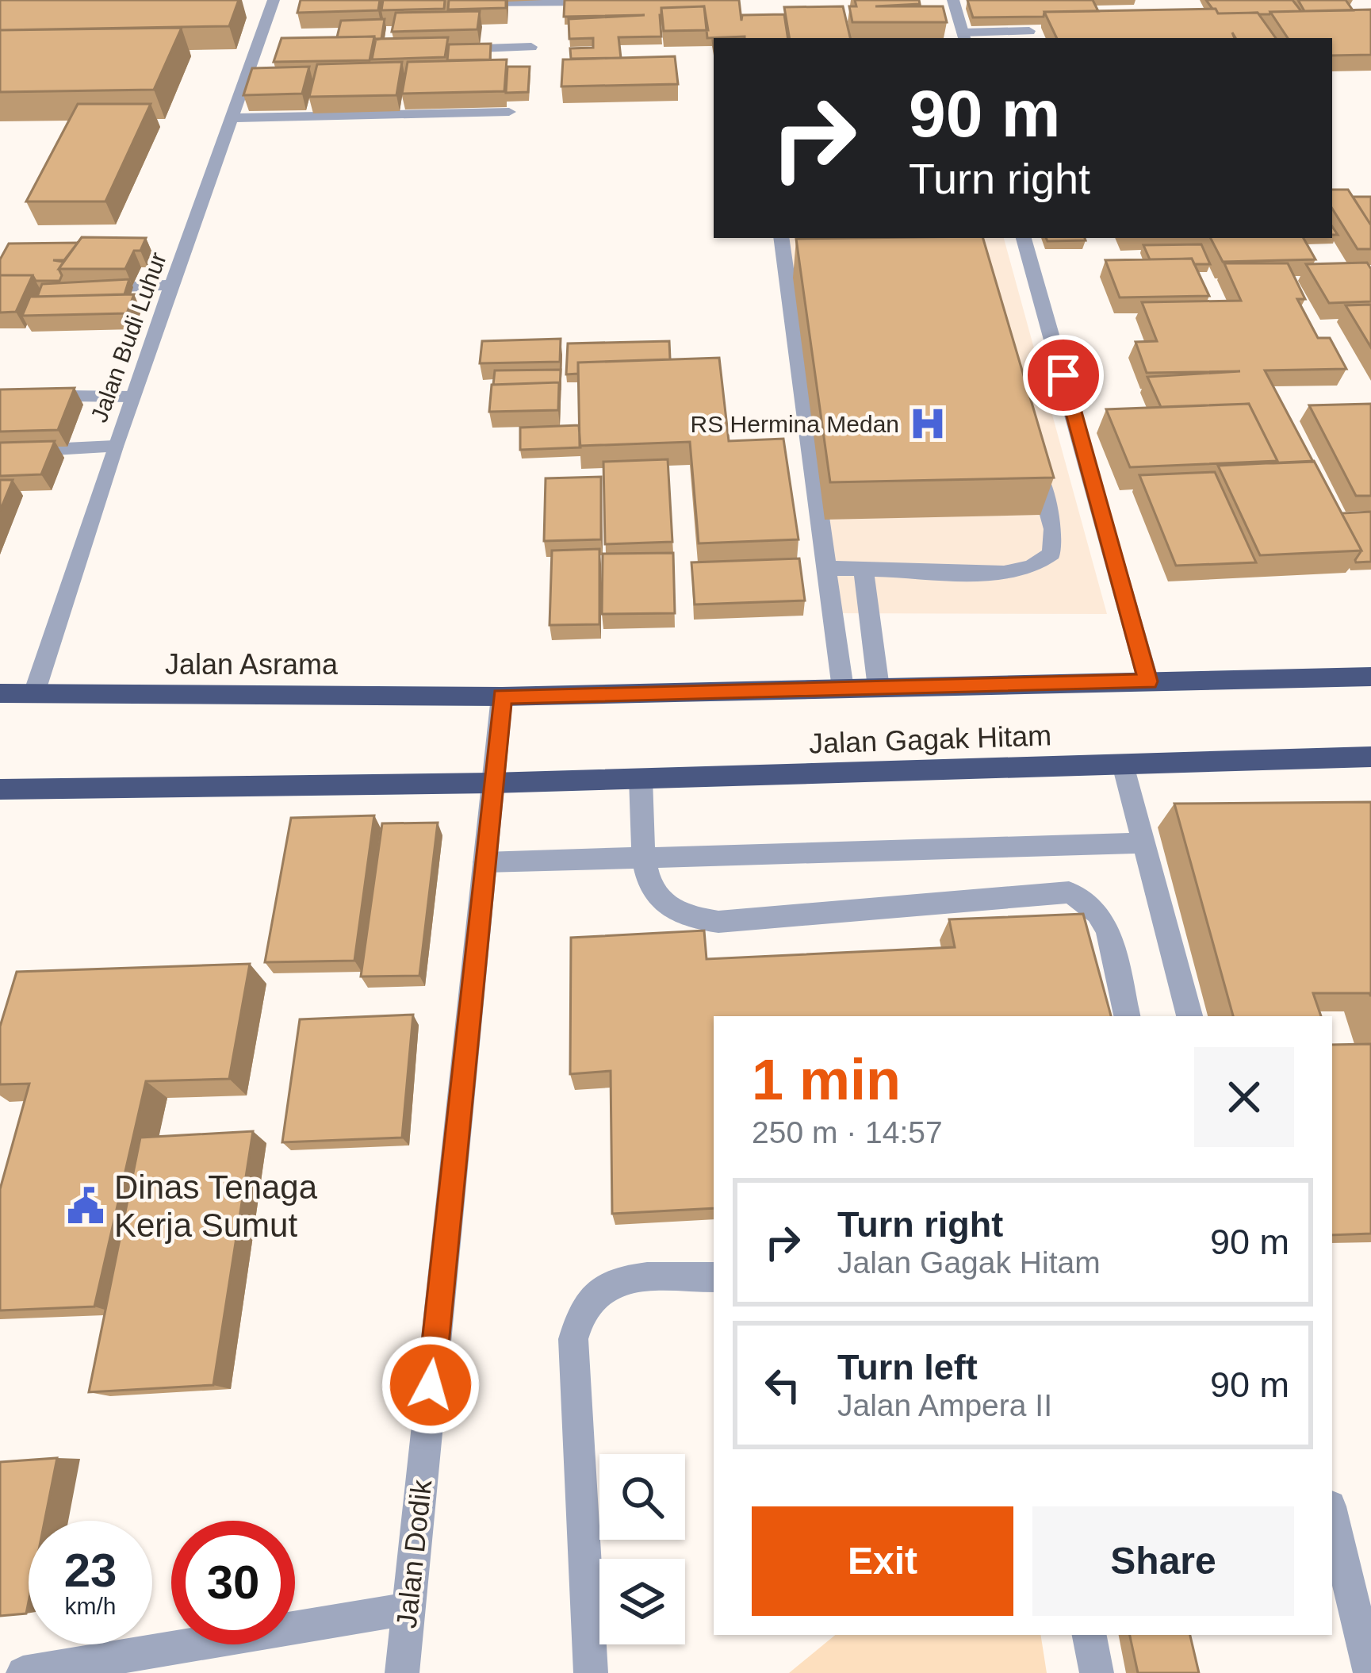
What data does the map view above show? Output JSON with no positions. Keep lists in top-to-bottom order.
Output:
{
  "streets": {
    "highway": ["Jalan Asrama", "Jalan Gagak Hitam"],
    "street": ["Jalan Budi Luhur", "Jalan Dodik"]
  },
  "crossings": [
    ["Jalan Budi Luhur", "Jalan Asrama"],
    ["Jalan Asrama", "Jalan Gagak Hitam"],
    ["Jalan Asrama", "Jalan Dodik"],
    ["Jalan Gagak Hitam", "Jalan Dodik"]
  ],
  "places": {
    "hospital": ["RS Hermina Medan"],
    "public building": ["Dinas Tenaga Kerja Sumut"]
  },
  "page": {
    "turn": ["90 m", "Turn right"],
    "heading": ["1 min", "250 m · 14:57"],
    "list": [
      {
        "name": "Turn right",
        "note": "Jalan Gagak Hitam",
        "value": "90 m"
      },
      {
        "name": "Turn left",
        "note": "Jalan Ampera II",
        "value": "90 m"
      }
    ],
    "buttons": ["Exit", "Share"],
    "speed": "23 km/h",
    "limit": "30"
  }
}
